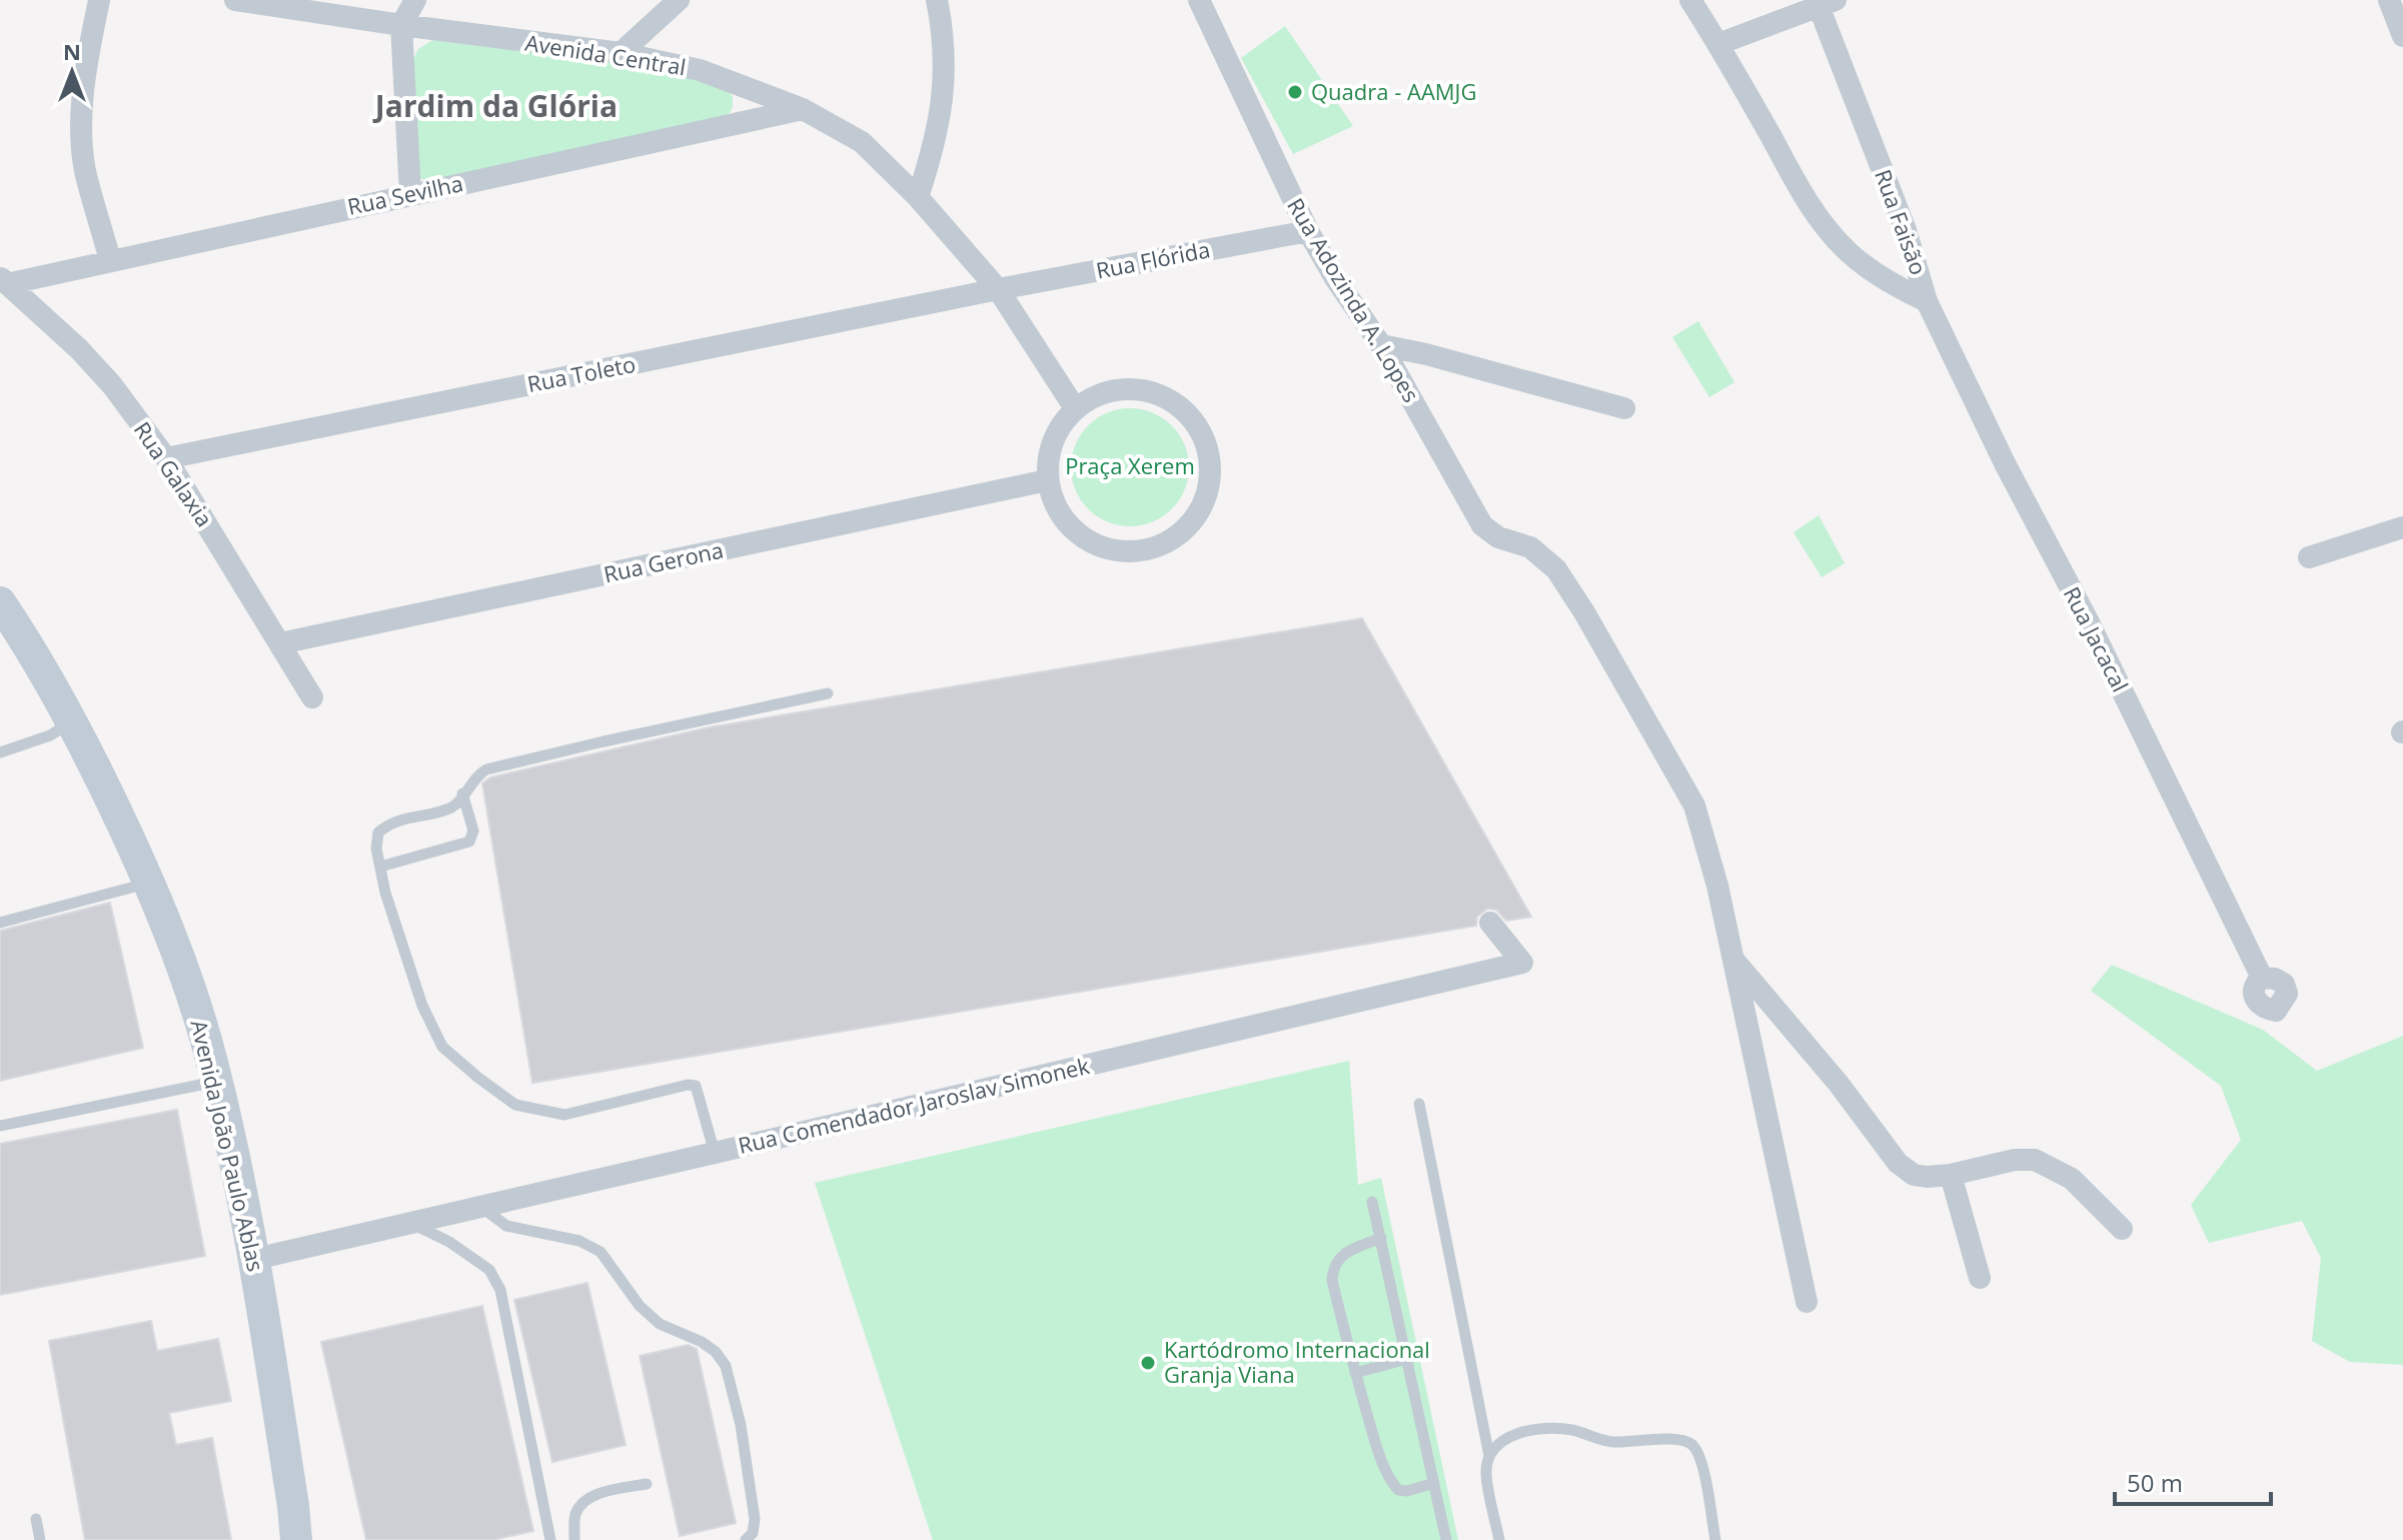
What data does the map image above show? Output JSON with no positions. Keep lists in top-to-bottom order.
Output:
{
  "streets": {
    "street": [
      "Avenida Central",
      "Rua Sevilha",
      "Rua Faisão",
      "Rua Flórida",
      "Rua Adozinda A. Lopes",
      "Rua Toleto",
      "Rua Galaxia",
      "Rua Gerona",
      "Rua Jacacal",
      "Rua Comendador Jaroslav Simonek",
      "Avenida João Paulo Ablas"
    ]
  },
  "crossings": [
    ["Avenida Central", "Rua Sevilha"],
    ["Avenida Central", "Rua Flórida"],
    ["Avenida Central", "Rua Toleto"],
    ["Avenida Central", "Rua Gerona"],
    ["Rua Sevilha", "Rua Galaxia"],
    ["Rua Faisão", "Rua Jacacal"],
    ["Rua Flórida", "Rua Adozinda A. Lopes"],
    ["Rua Flórida", "Rua Toleto"],
    ["Rua Toleto", "Rua Galaxia"],
    ["Rua Galaxia", "Rua Gerona"],
    ["Rua Comendador Jaroslav Simonek", "Avenida João Paulo Ablas"]
  ],
  "districts": ["Jardim da Glória"],
  "parks": ["Praça Xerem"],
  "places": ["Quadra - AAMJG", "Kartódromo Internacional Granja Viana"],
  "scale_bar": "50 m",
  "north": "top"
}
